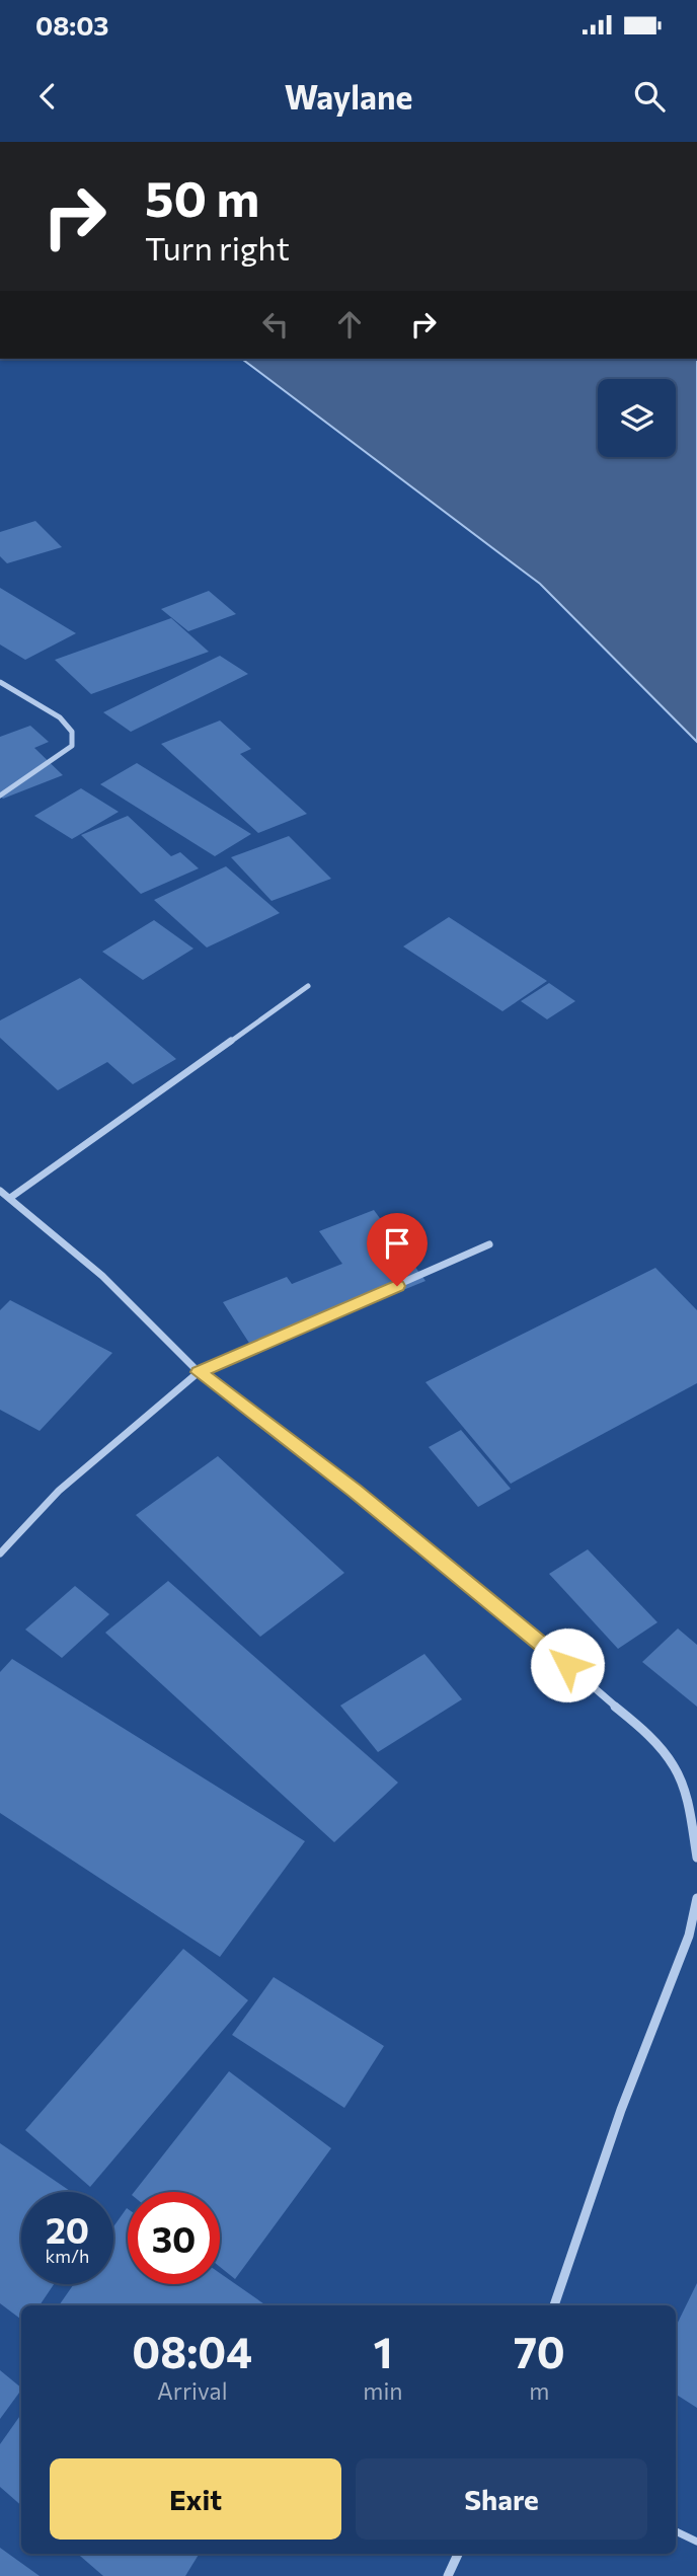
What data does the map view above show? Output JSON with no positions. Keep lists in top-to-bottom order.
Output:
{
  "page": {
    "status": "08:03",
    "header": "Waylane",
    "turn": ["50 m", "Turn right"],
    "speed": "20 km/h",
    "limit": "30",
    "eta": [
      "08:04",
      "Arrival",
      "1",
      "min",
      "70",
      "m"
    ],
    "buttons": ["Exit", "Share"]
  }
}
